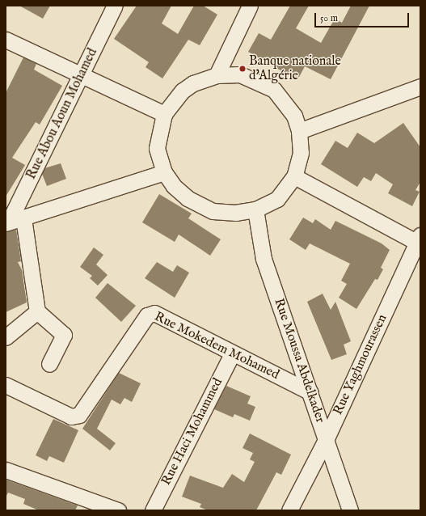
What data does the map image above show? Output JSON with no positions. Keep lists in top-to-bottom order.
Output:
{
  "streets": {
    "street": [
      "Rue Abou Aoun Mohamed",
      "Rue Mokedem Mohamed",
      "Rue Moussa Abdelkader",
      "Rue Yaghmourassen",
      "Rue Haci Mohammed"
    ]
  },
  "crossings": [
    ["Rue Mokedem Mohamed", "Rue Moussa Abdelkader"],
    ["Rue Mokedem Mohamed", "Rue Haci Mohammed"],
    ["Rue Moussa Abdelkader", "Rue Yaghmourassen"]
  ],
  "places": ["Banque nationale d'Algérie"],
  "scale_bar": "50 m"
}
